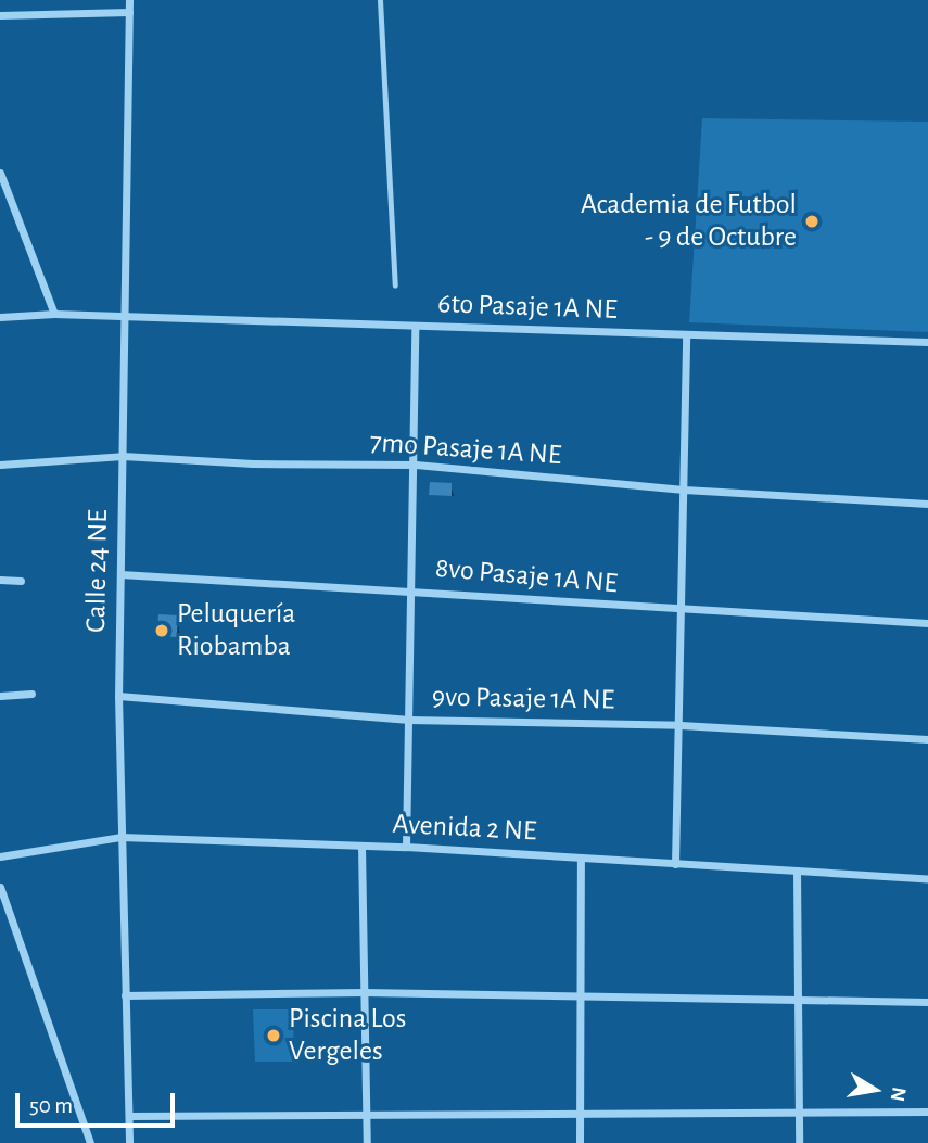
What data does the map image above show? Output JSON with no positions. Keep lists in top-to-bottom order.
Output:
{
  "streets": {
    "street": [
      "6to Pasaje 1A NE",
      "7mo Pasaje 1A NE",
      "Calle 24 NE",
      "8vo Pasaje 1A NE",
      "9vo Pasaje 1A NE",
      "Avenida 2 NE"
    ]
  },
  "crossings": [
    ["6to Pasaje 1A NE", "Calle 24 NE"],
    ["7mo Pasaje 1A NE", "Calle 24 NE"],
    ["Calle 24 NE", "8vo Pasaje 1A NE"],
    ["Calle 24 NE", "9vo Pasaje 1A NE"],
    ["Calle 24 NE", "Avenida 2 NE"]
  ],
  "places": ["Academia de Futbol - 9 de Octubre", "Peluquería Riobamba", "Piscina Los Vergeles"],
  "scale_bar": "50 m",
  "north": "right"
}
